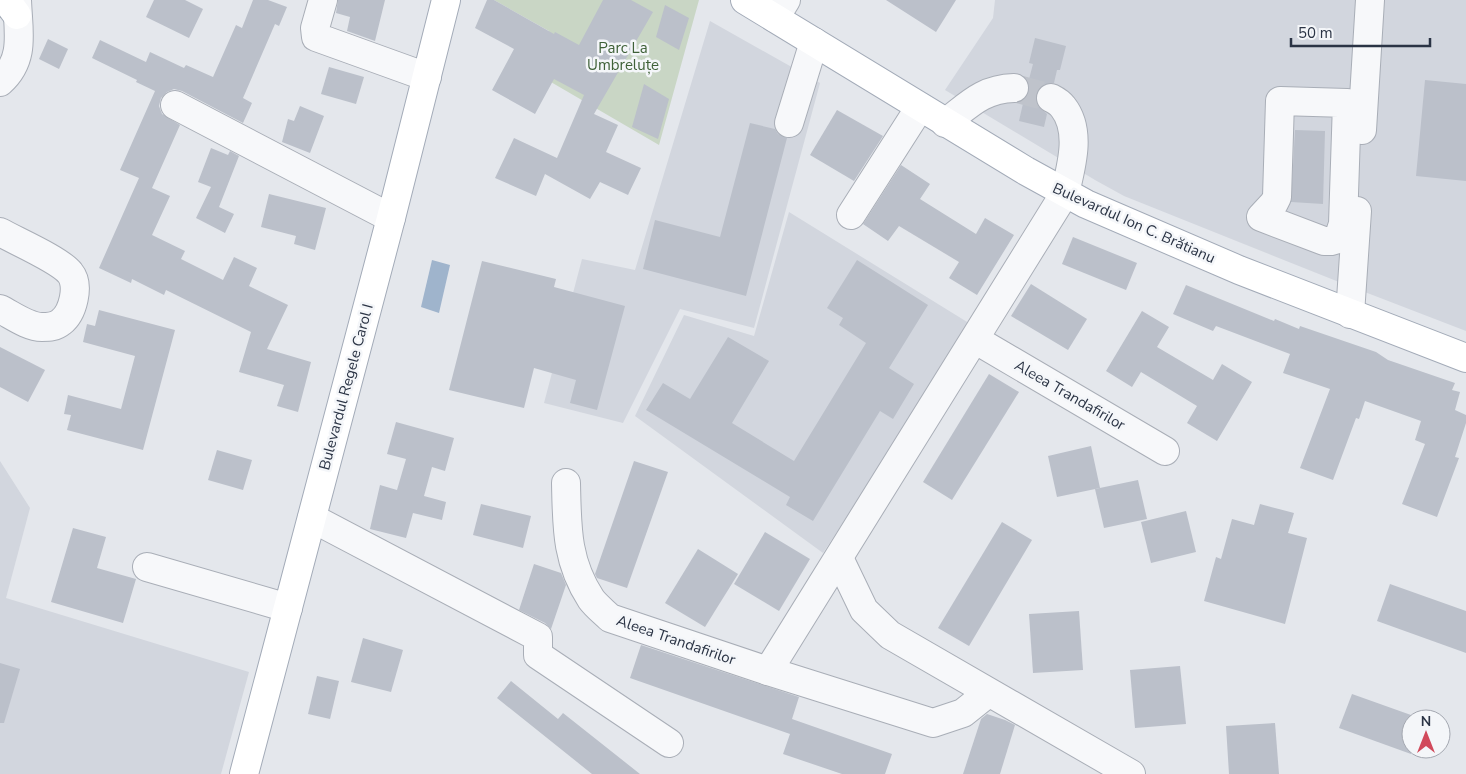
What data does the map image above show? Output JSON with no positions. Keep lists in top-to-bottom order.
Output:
{
  "streets": {
    "main road": ["Bulevardul Ion C. Brătianu", "Bulevardul Regele Carol I"],
    "street": ["Aleea Trandafirilor"]
  },
  "parks": ["Parc La Umbreluțe"],
  "scale_bar": "50 m",
  "north": "top"
}
